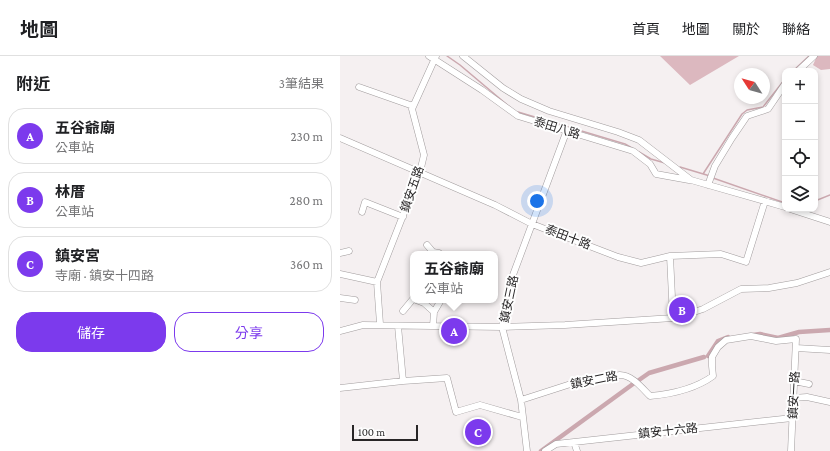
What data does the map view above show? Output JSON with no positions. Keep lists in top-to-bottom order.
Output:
{
  "streets": {
    "street": [
      "泰田八路",
      "鎮安五路",
      "泰田十路",
      "鎮安三路",
      "鎮安二路",
      "鎮安一路",
      "鎮安十六路"
    ]
  },
  "crossings": [
    ["泰田八路", "鎮安三路"],
    ["鎮安五路", "泰田十路"],
    ["泰田十路", "鎮安三路"],
    ["鎮安三路", "鎮安二路"],
    ["鎮安二路", "鎮安一路"],
    ["鎮安一路", "鎮安十六路"]
  ],
  "scale_bar": "100 m",
  "north": "top left",
  "page": {
    "header": "地圖",
    "nav": [
      "首頁",
      "地圖",
      "關於",
      "聯絡"
    ],
    "heading": ["附近", "3筆結果"],
    "map_buttons": ["+", "−"],
    "list": [
      {
        "mark": "A",
        "name": "五谷爺廟",
        "note": "公車站",
        "value": "230 m"
      },
      {
        "mark": "B",
        "name": "林厝",
        "note": "公車站",
        "value": "280 m"
      },
      {
        "mark": "C",
        "name": "鎮安宮",
        "note": "寺廟 · 鎮安十四路",
        "value": "360 m"
      }
    ],
    "popup": ["五谷爺廟", "公車站"],
    "pins": ["B", "A", "C"],
    "buttons": ["儲存", "分享"],
    "scale": "100 m"
  }
}
